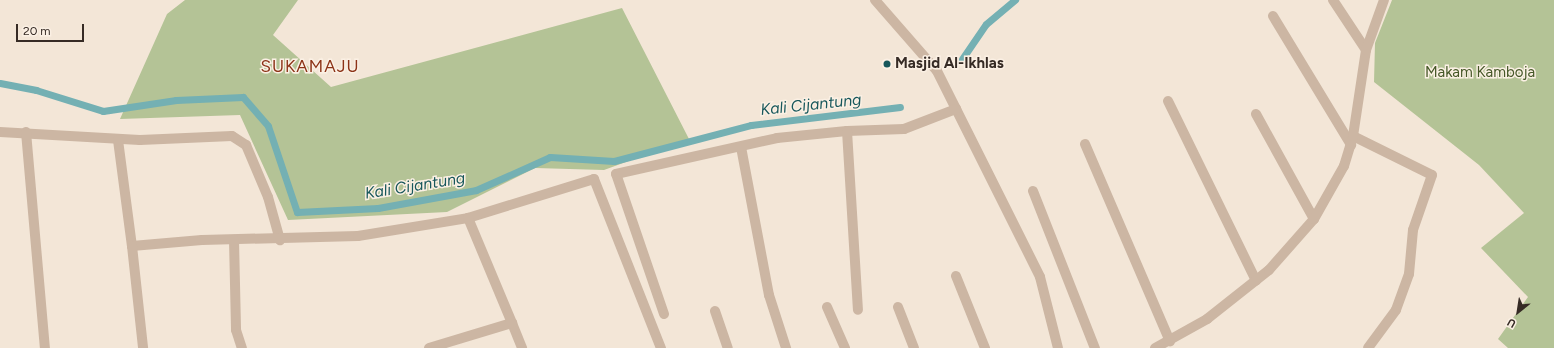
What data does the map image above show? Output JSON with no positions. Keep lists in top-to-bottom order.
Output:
{
  "districts": ["SUKAMAJU"],
  "water": ["Kali Cijantung"],
  "parks": ["Makam Kamboja"],
  "places": ["Masjid Al-Ikhlas"],
  "scale_bar": "20 m",
  "north": "bottom left"
}
